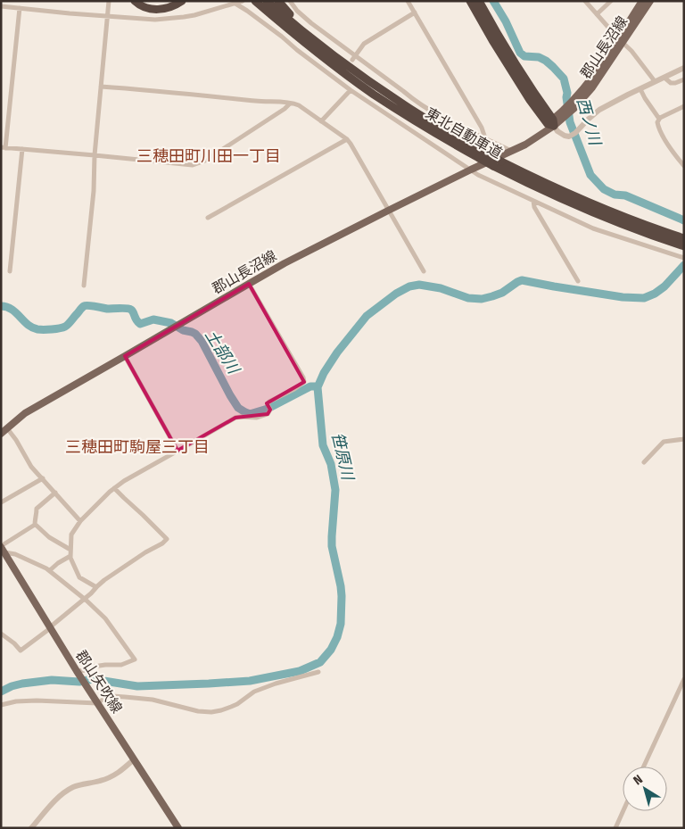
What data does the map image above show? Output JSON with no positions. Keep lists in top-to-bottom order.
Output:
{
  "streets": {
    "highway": ["東北自動車道"],
    "main road": ["郡山長沼線", "郡山矢吹線"]
  },
  "districts": ["三穂田町川田一丁目", "三穂田町駒屋三丁目"],
  "water": ["西ノ川", "土部川", "笹原川"],
  "north": "top left"
}
